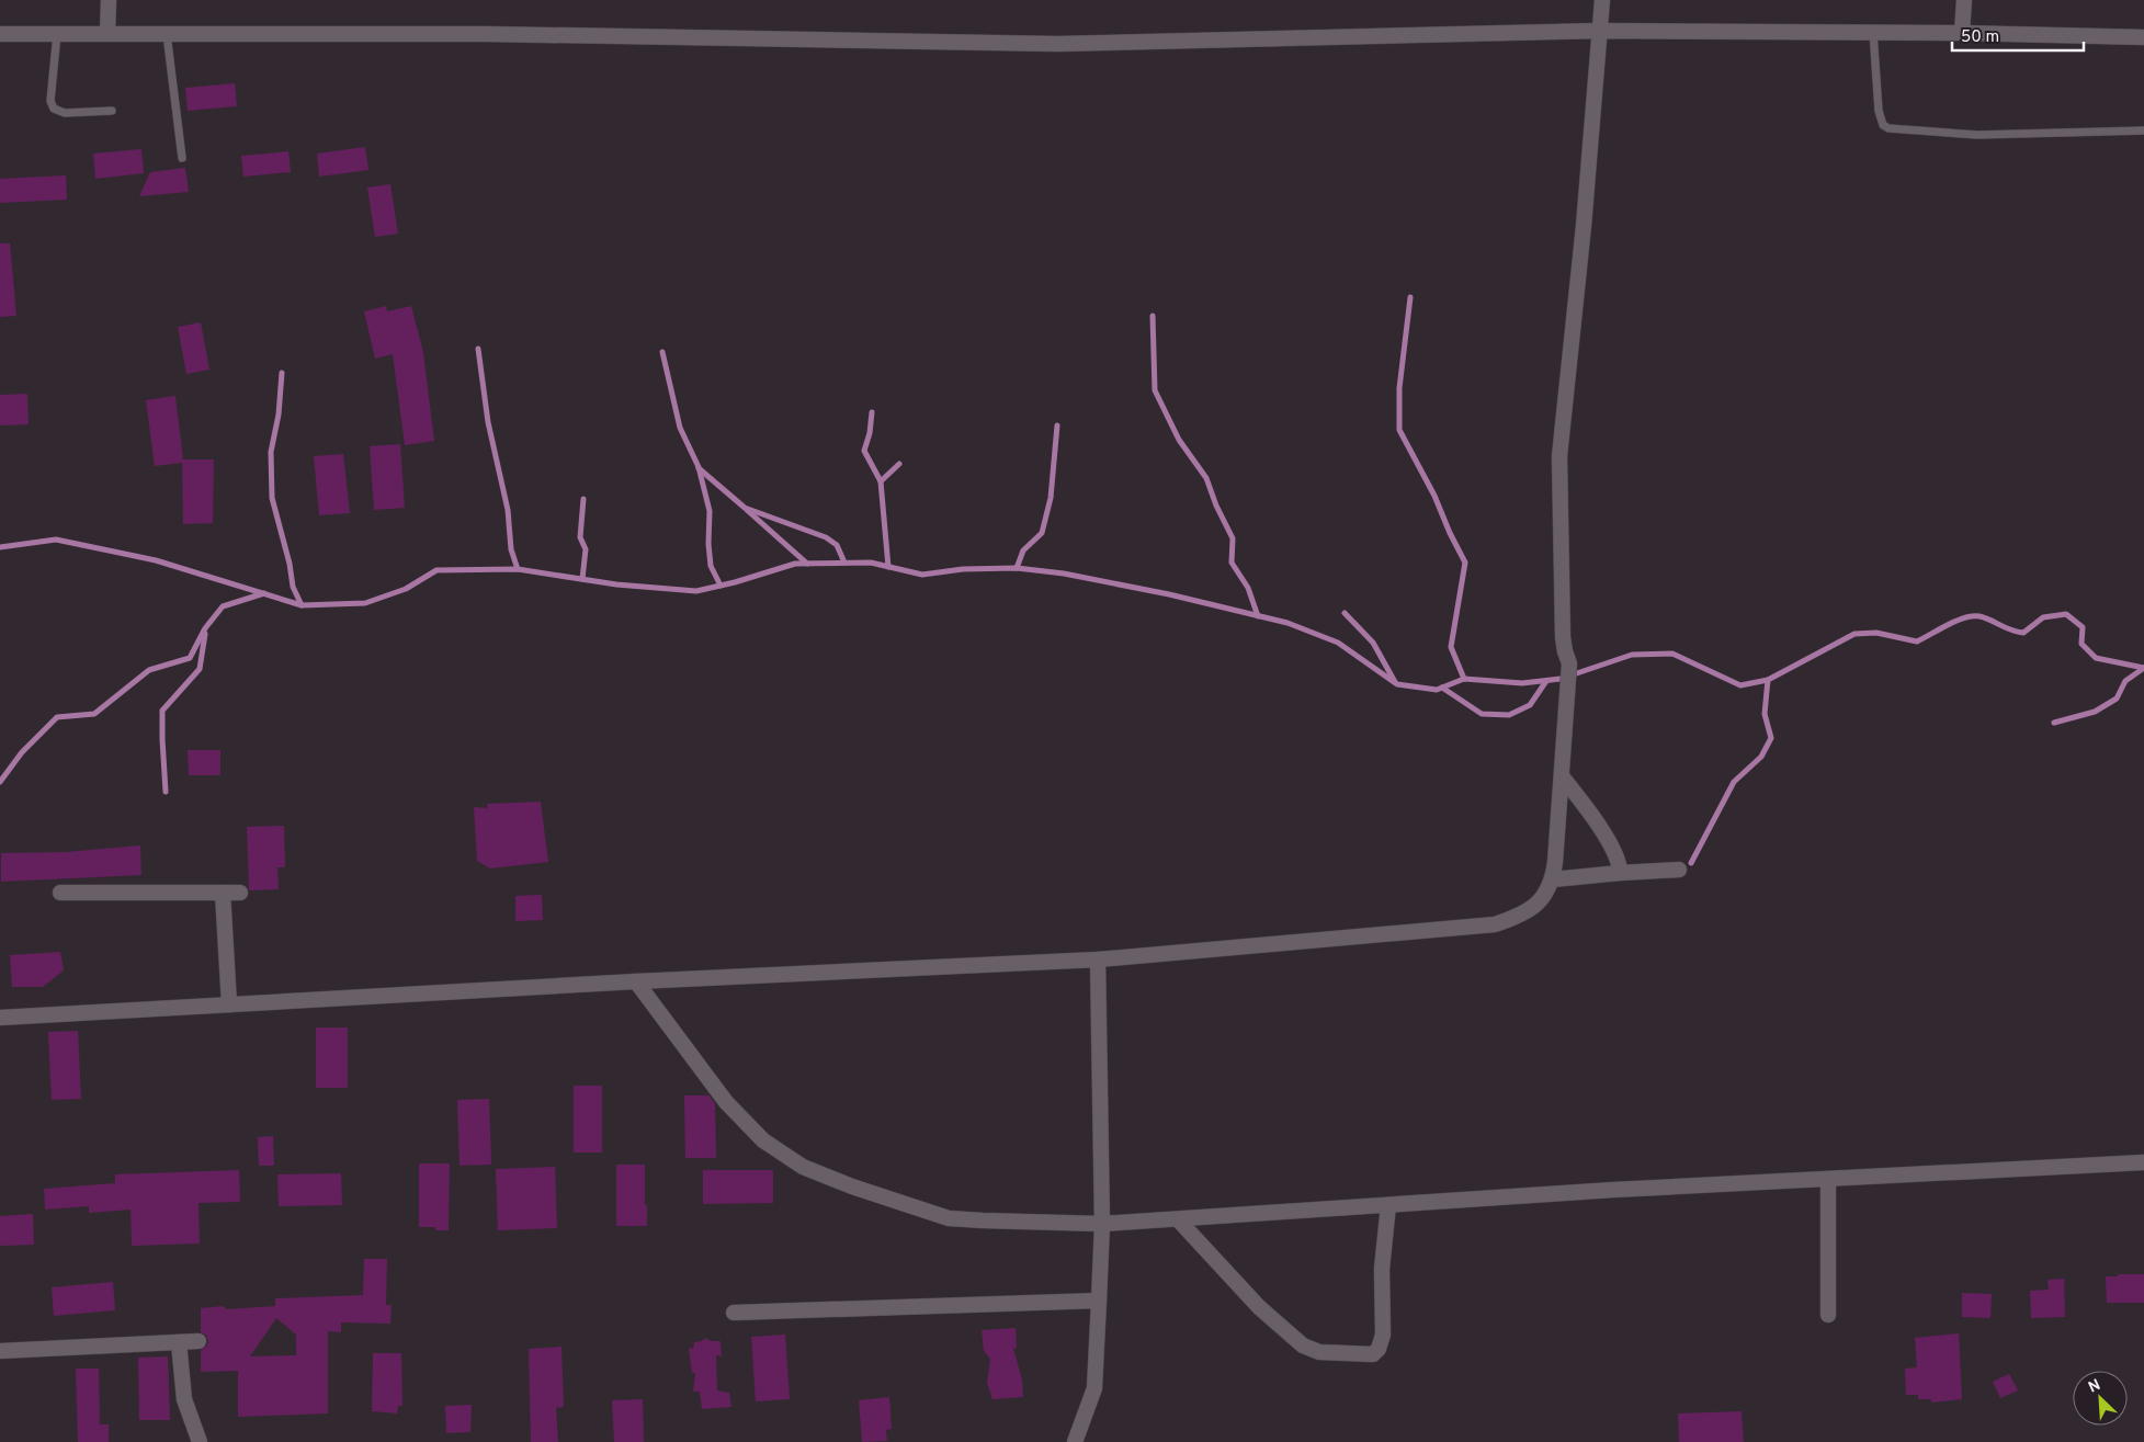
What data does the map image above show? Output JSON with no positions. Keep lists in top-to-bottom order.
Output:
{
  "scale_bar": "50 m",
  "north": "top left"
}
